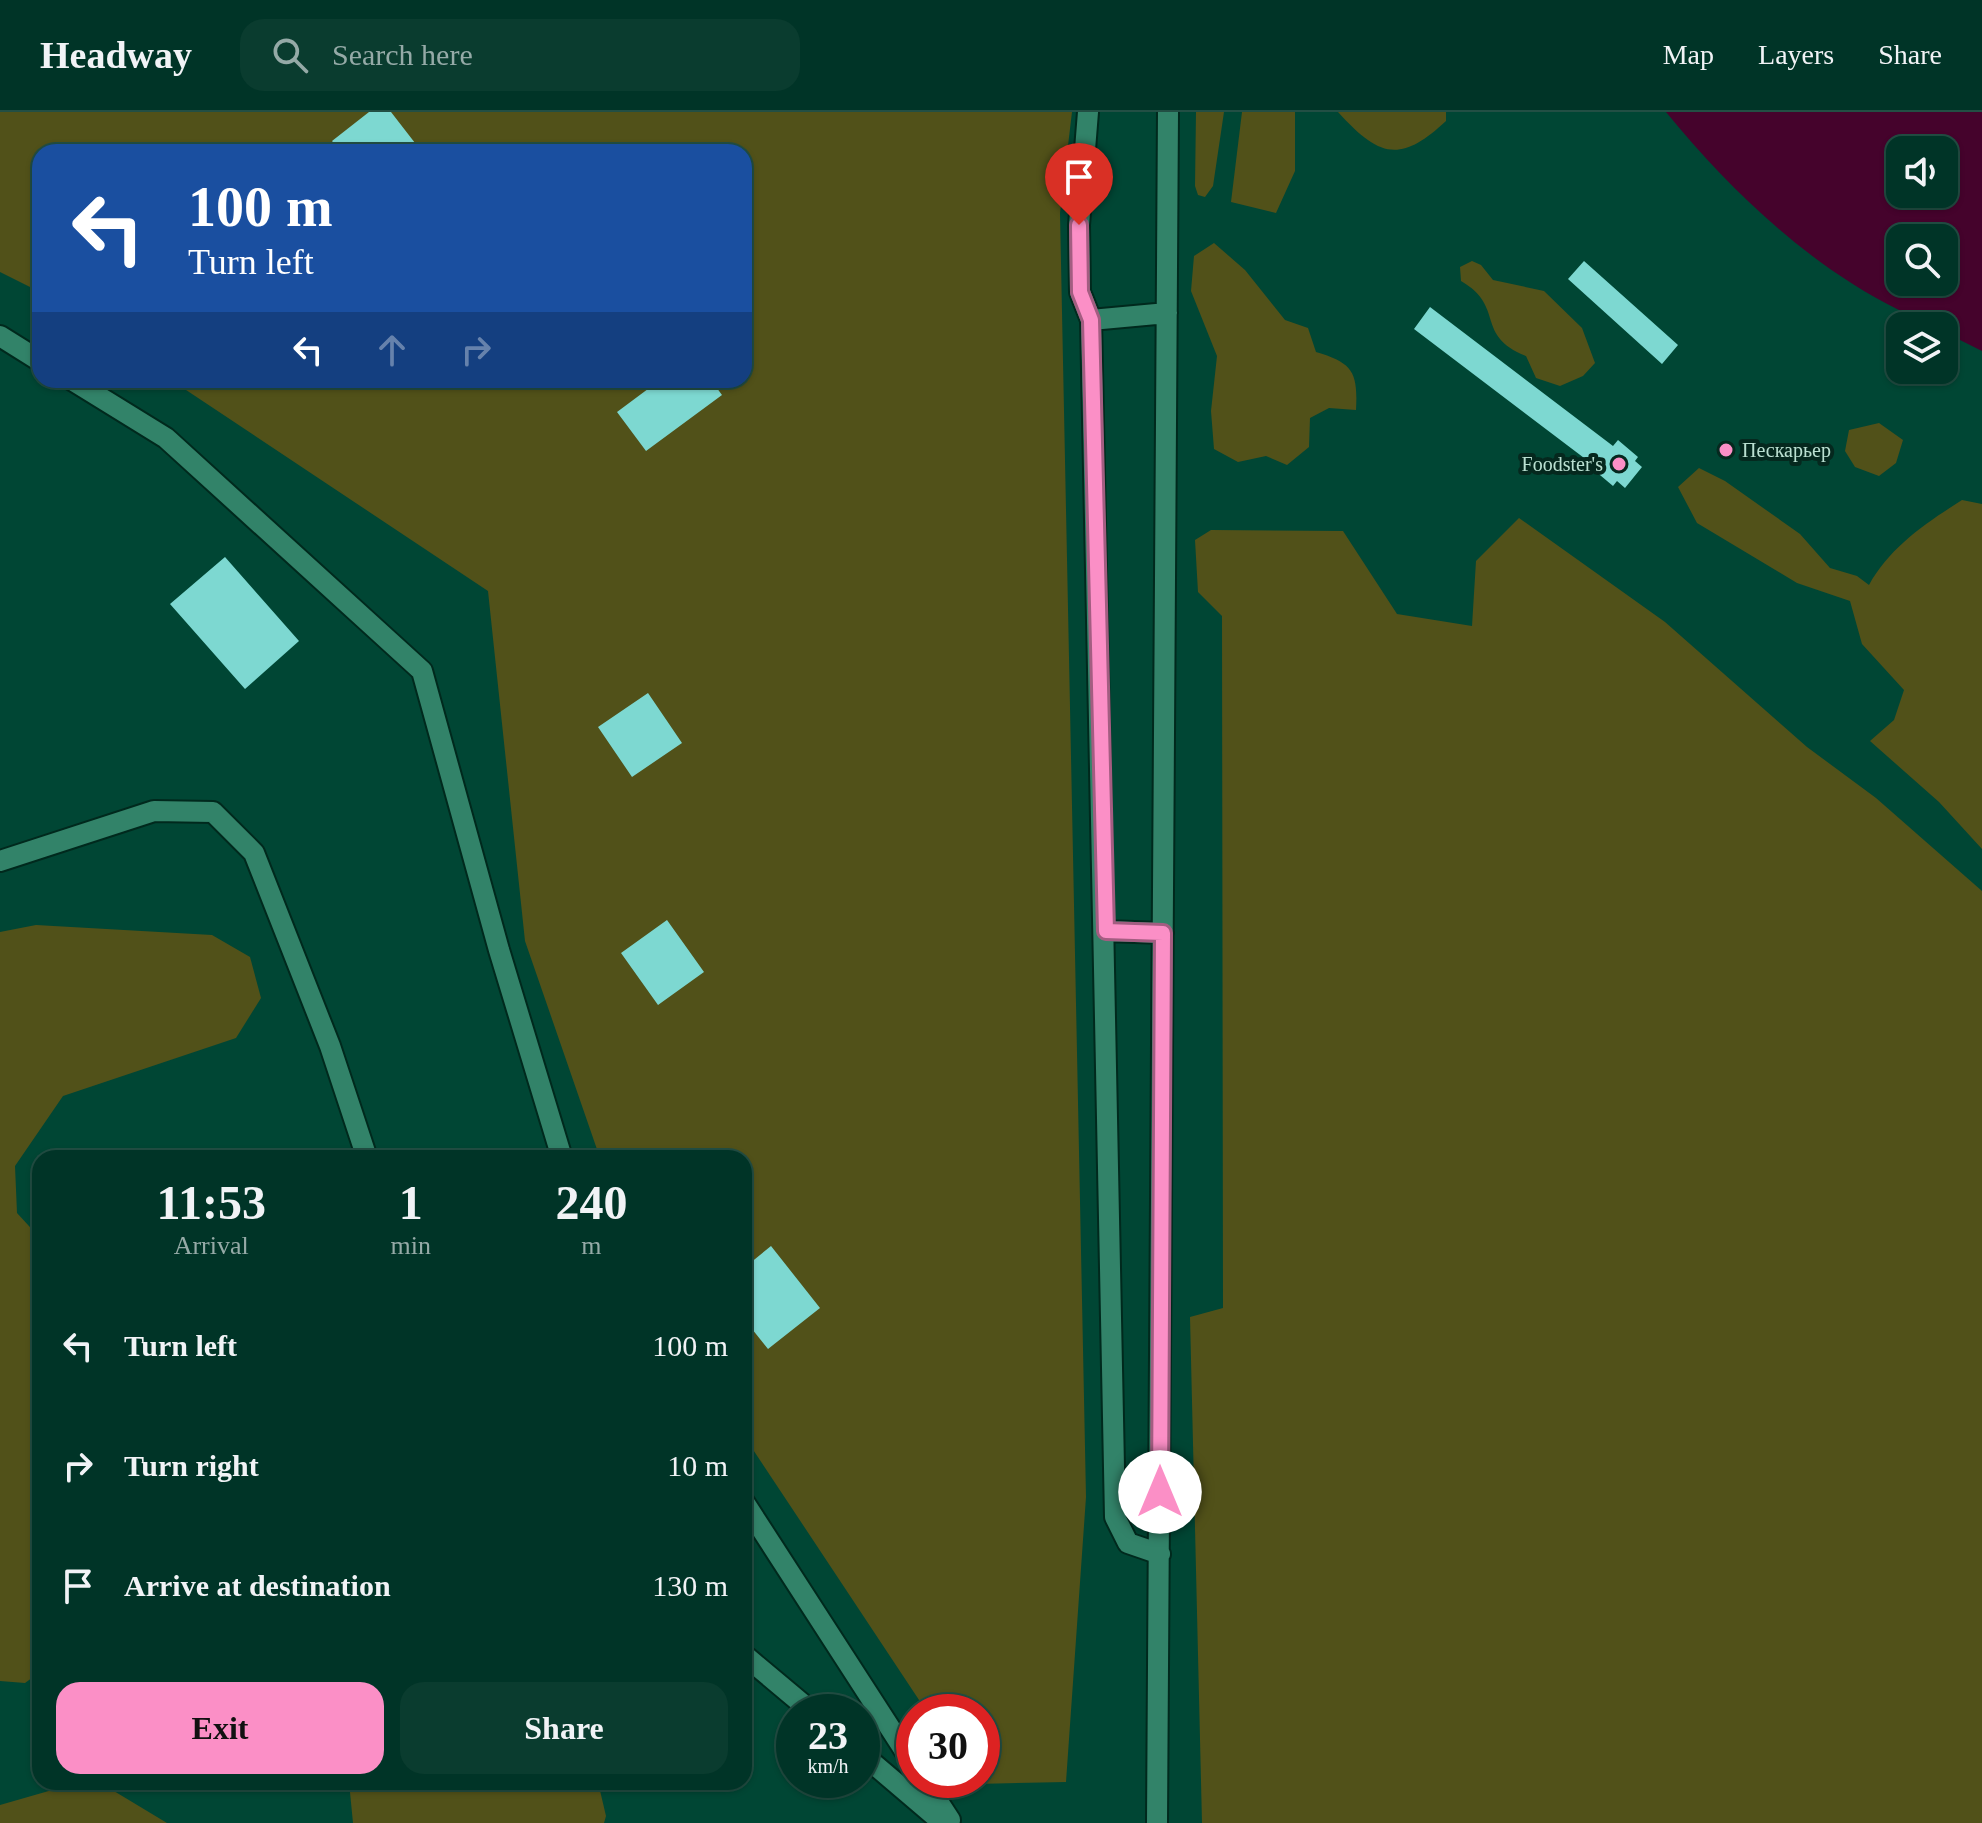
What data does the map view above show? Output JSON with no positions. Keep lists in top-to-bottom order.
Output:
{
  "places": ["Пескарьер", "Foodster's"],
  "page": {
    "header": "Headway",
    "search": "Search here",
    "nav": ["Map", "Layers", "Share"],
    "turn": ["100 m", "Turn left"],
    "eta": [
      "11:53",
      "Arrival",
      "1",
      "min",
      "240",
      "m"
    ],
    "list": [
      {
        "name": "Turn left",
        "value": "100 m"
      },
      {
        "name": "Turn right",
        "value": "10 m"
      },
      {
        "name": "Arrive at destination",
        "value": "130 m"
      }
    ],
    "buttons": ["Exit", "Share"],
    "speed": "23 km/h",
    "limit": "30"
  }
}
